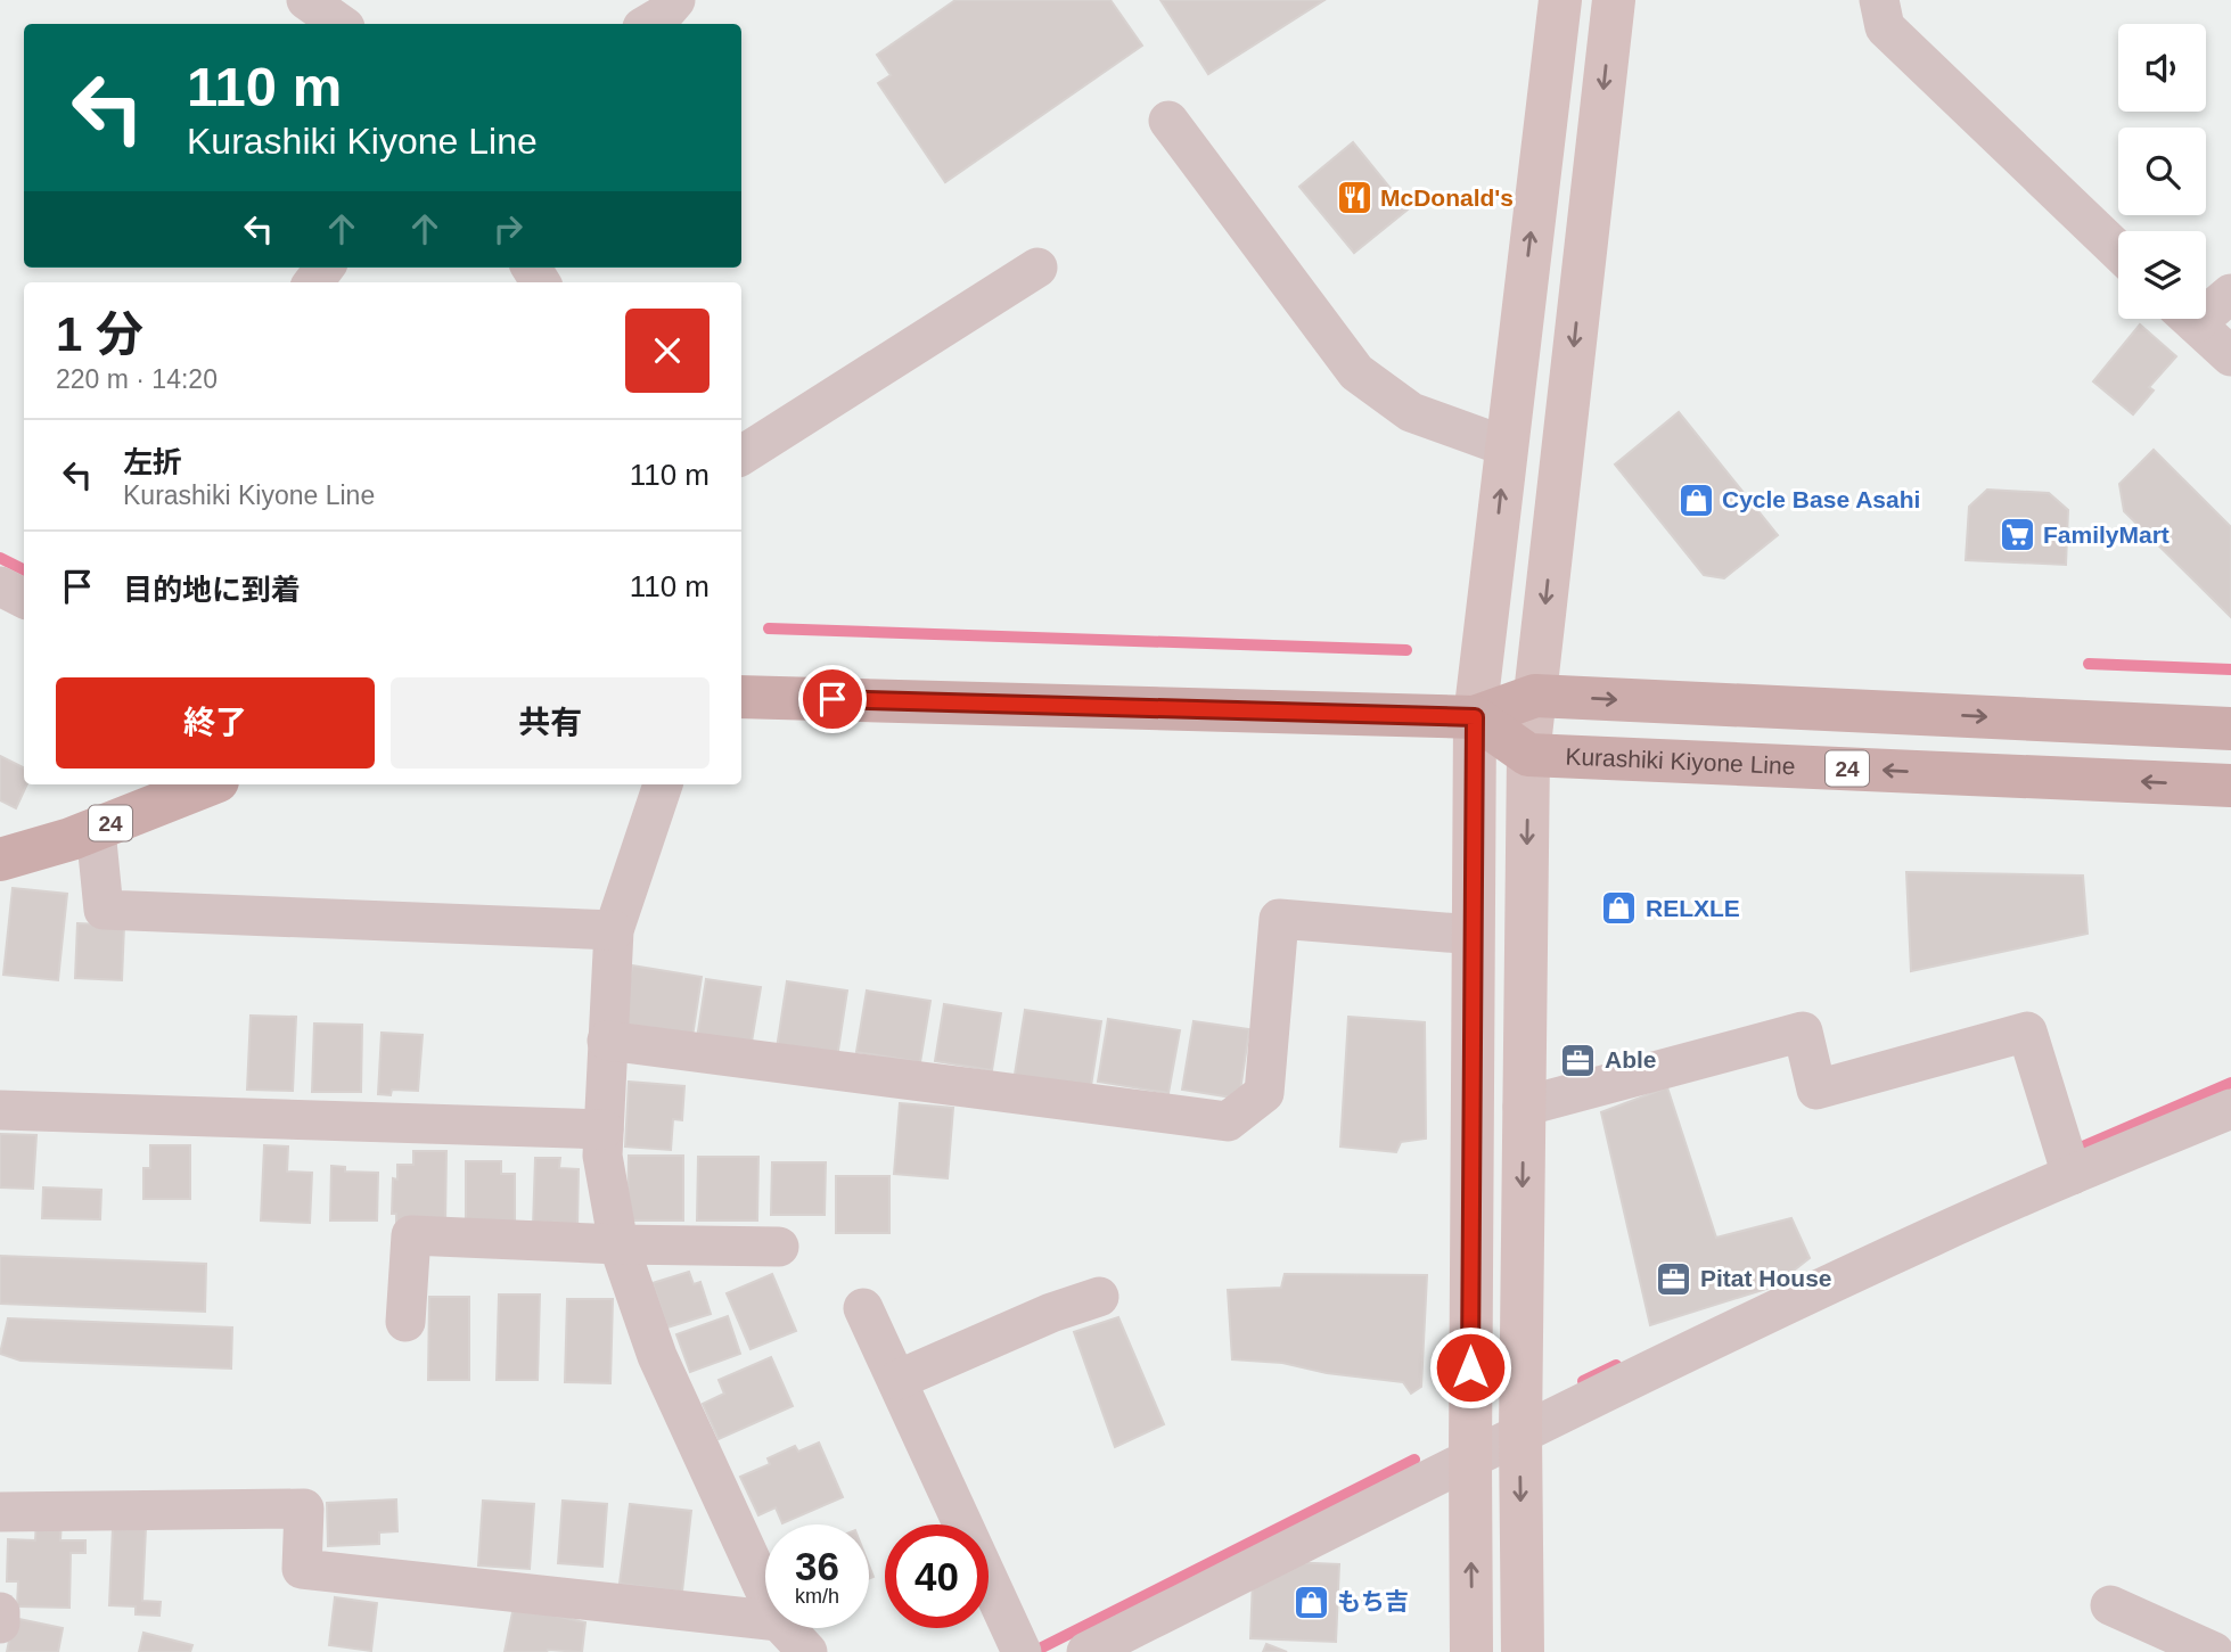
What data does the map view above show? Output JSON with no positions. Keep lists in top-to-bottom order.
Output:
{
  "streets": {
    "main road": ["Kurashiki Kiyone Line", "24"]
  },
  "places": {
    "restaurant": ["McDonald's"],
    "shop": ["Cycle Base Asahi", "RELXLE", "もち吉"],
    "supermarket": ["FamilyMart"],
    "office": ["Able", "Pitat House"]
  },
  "page": {
    "turn": ["110 m", "Kurashiki Kiyone Line"],
    "heading": ["1 分", "220 m · 14:20"],
    "list": [
      {
        "name": "左折",
        "note": "Kurashiki Kiyone Line",
        "value": "110 m"
      },
      {
        "name": "目的地に到着",
        "value": "110 m"
      }
    ],
    "buttons": ["終了", "共有"],
    "speed": "36 km/h",
    "limit": "40"
  }
}
